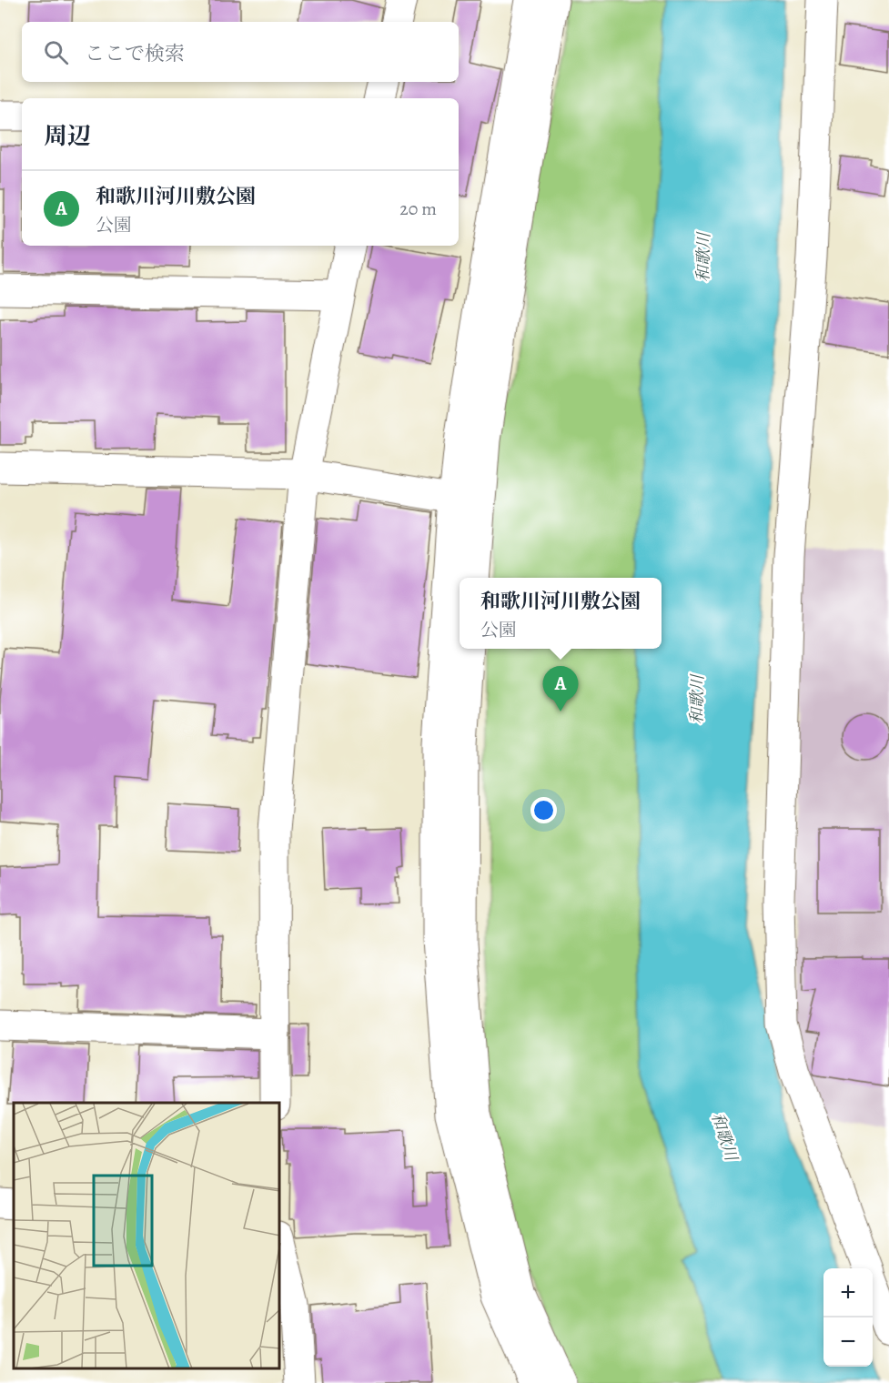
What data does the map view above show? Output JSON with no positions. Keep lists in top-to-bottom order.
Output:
{
  "water": ["和歌川"],
  "page": {
    "search": "ここで検索",
    "heading": "周辺",
    "list": [
      {
        "mark": "A",
        "name": "和歌川河川敷公園",
        "note": "公園",
        "value": "20 m"
      }
    ],
    "popup": ["和歌川河川敷公園", "公園"],
    "pins": "A",
    "map_buttons": ["+", "−"]
  }
}
